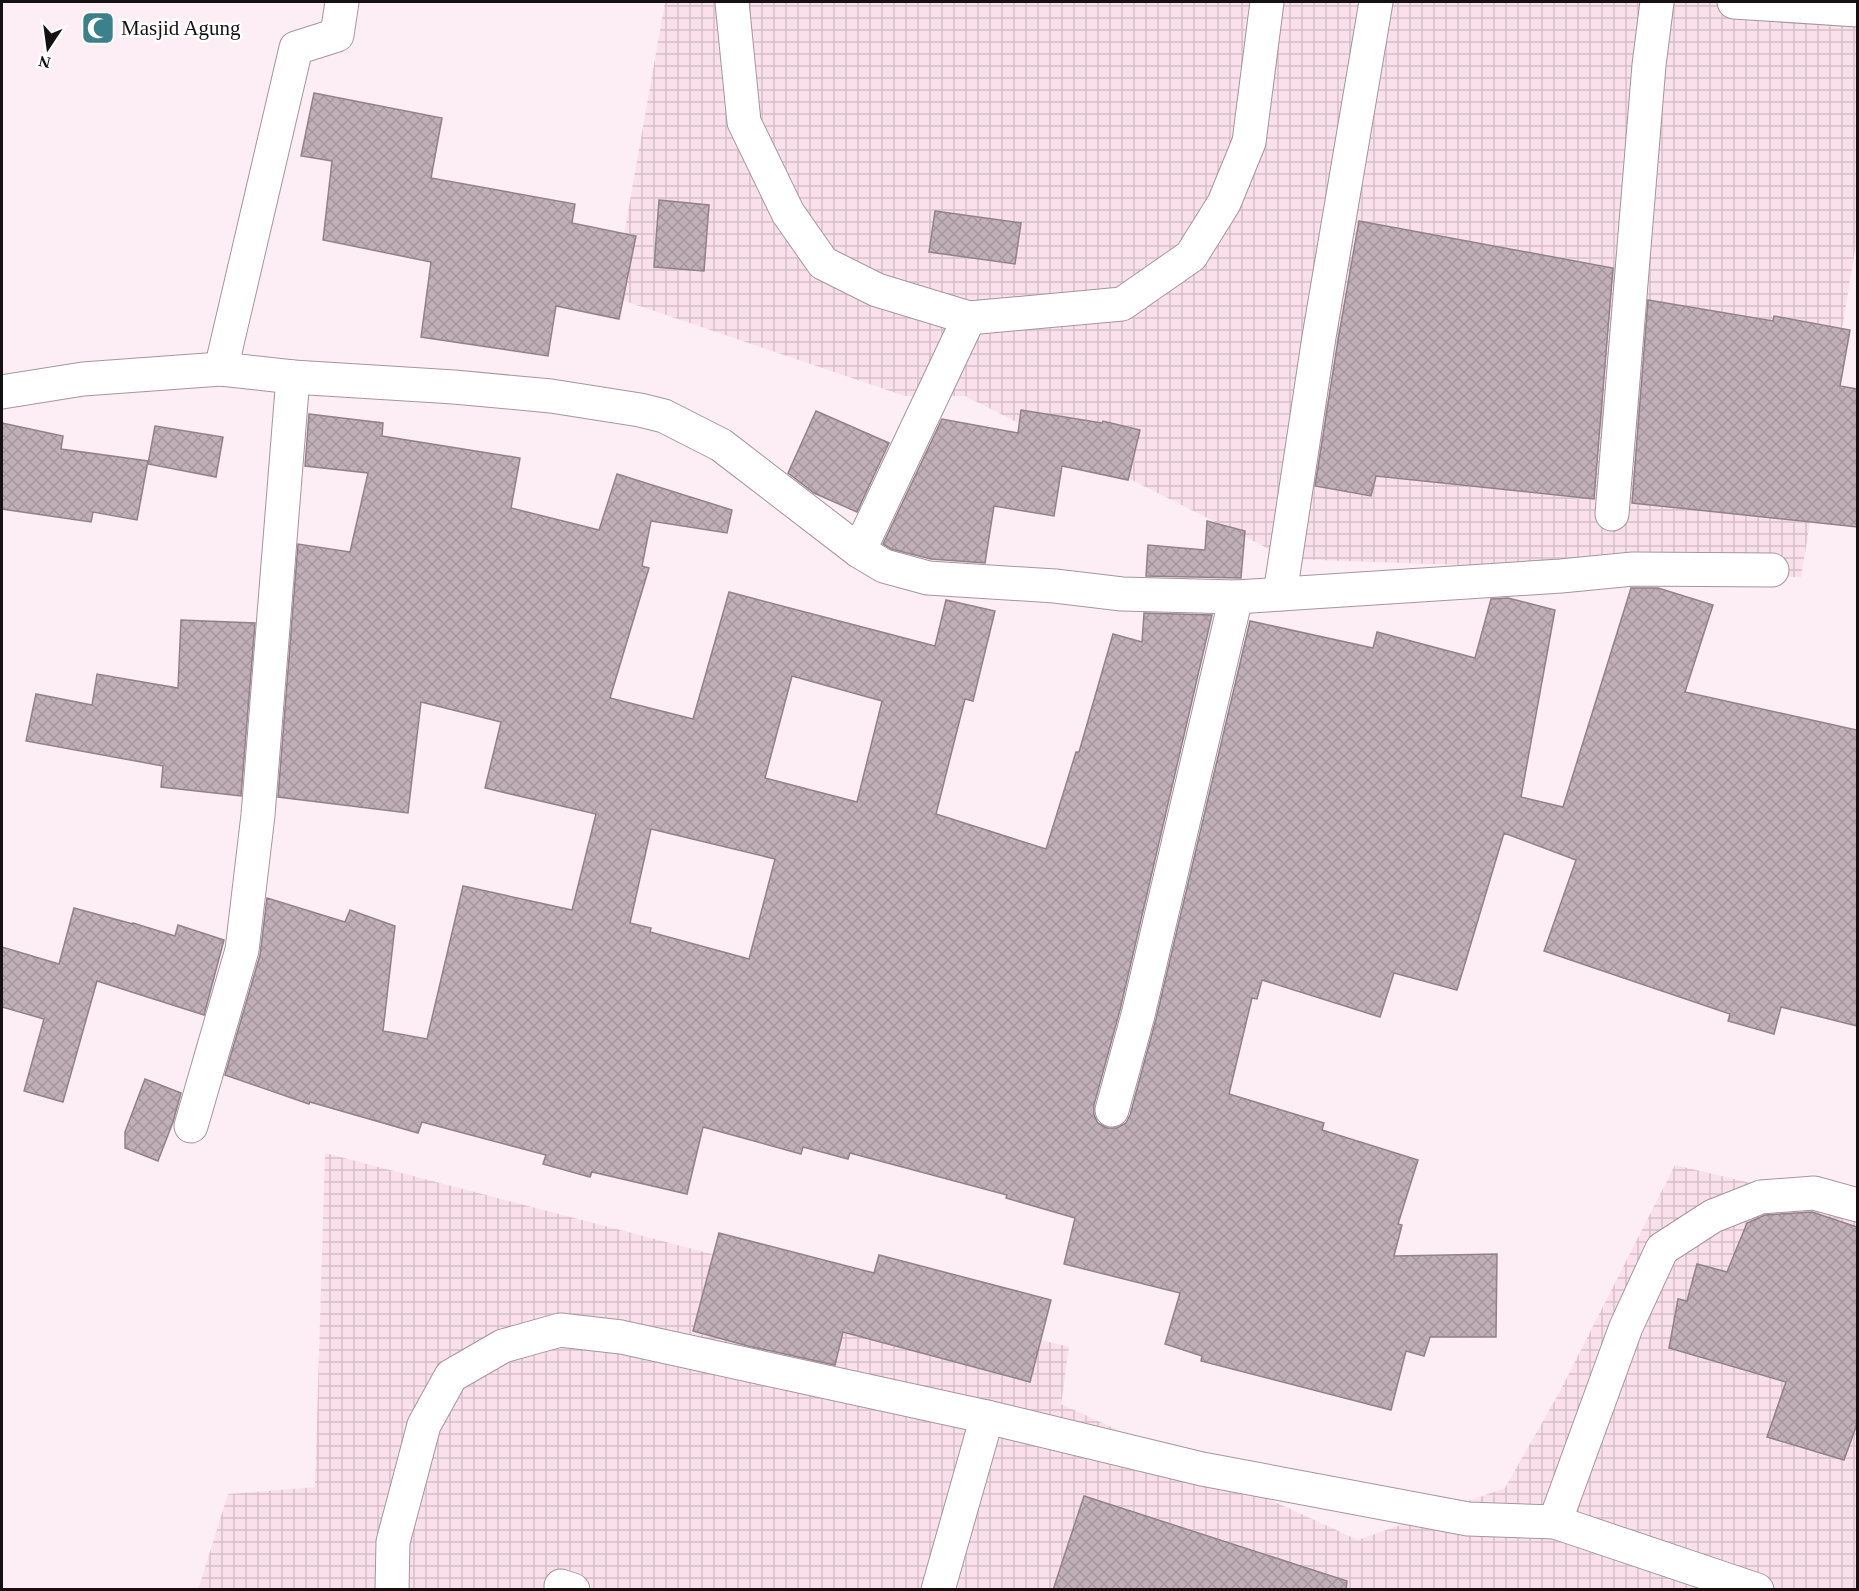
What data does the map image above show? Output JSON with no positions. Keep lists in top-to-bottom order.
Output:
{
  "places": {
    "mosque": ["Masjid Agung"]
  },
  "north": "bottom"
}
